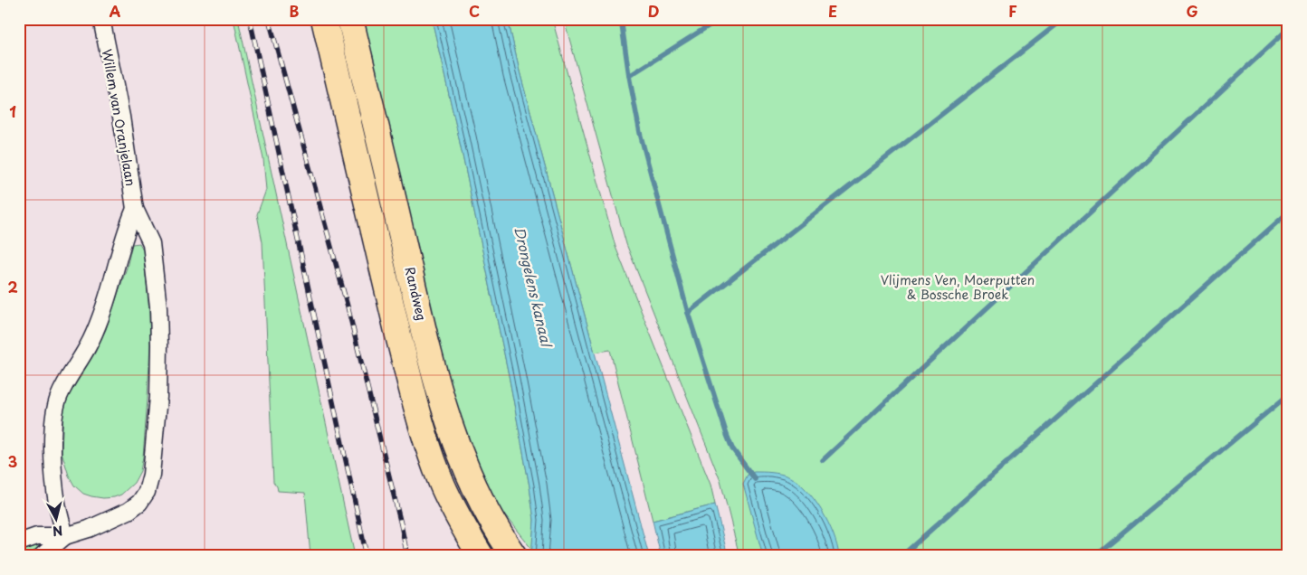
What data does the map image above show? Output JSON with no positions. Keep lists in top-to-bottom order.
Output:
{
  "streets": {
    "main road": ["Randweg"],
    "street": ["Willem van Oranjelaan"]
  },
  "water": ["Drongelens kanaal"],
  "parks": ["Vlijmens Ven, Moerputten & Bossche Broek"],
  "north": "bottom",
  "grid": {
    "columns": [
      "A",
      "B",
      "C",
      "D",
      "E",
      "F",
      "G"
    ],
    "rows": ["1", "2", "3"]
  }
}
